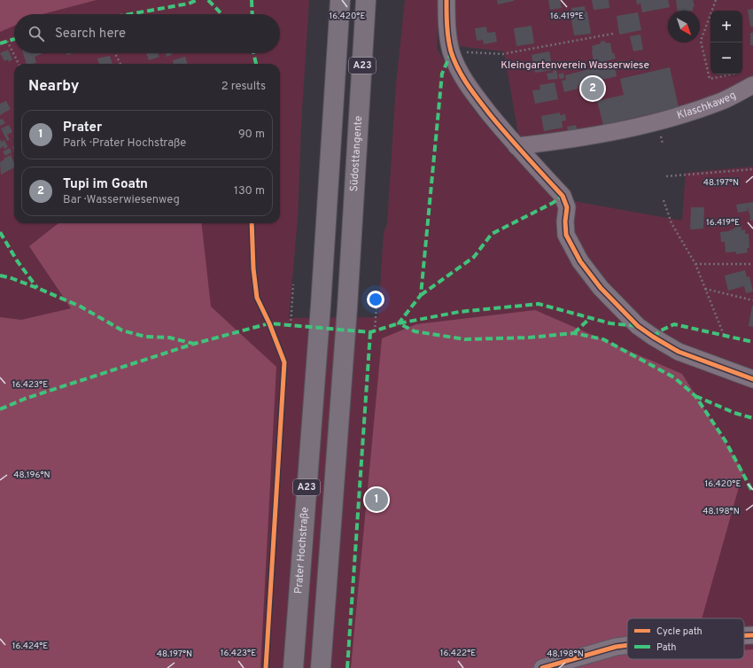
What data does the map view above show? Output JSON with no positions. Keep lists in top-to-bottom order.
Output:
{
  "streets": {
    "highway": ["A23", "Südosttangente", "Prater Hochstraße"],
    "street": ["Klaschkaweg"]
  },
  "parks": ["Kleingartenverein Wasserwiese"],
  "legend": ["Cycle path", "Path"],
  "north": "bottom right",
  "page": {
    "map_buttons": ["+", "−"],
    "search": "Search here",
    "heading": ["Nearby", "2 results"],
    "pins": ["2", "1"],
    "list": [
      {
        "mark": "1",
        "name": "Prater",
        "note": "Park · Prater Hochstraße",
        "value": "90 m"
      },
      {
        "mark": "2",
        "name": "Tupi im Goatn",
        "note": "Bar · Wasserwiesenweg",
        "value": "130 m"
      }
    ]
  },
  "coordinates": [
    "16.420°E",
    "16.419°E",
    "48.197°N",
    "16.423°E",
    "48.196°N",
    "48.198°N",
    "16.424°E",
    "16.422°E"
  ]
}
